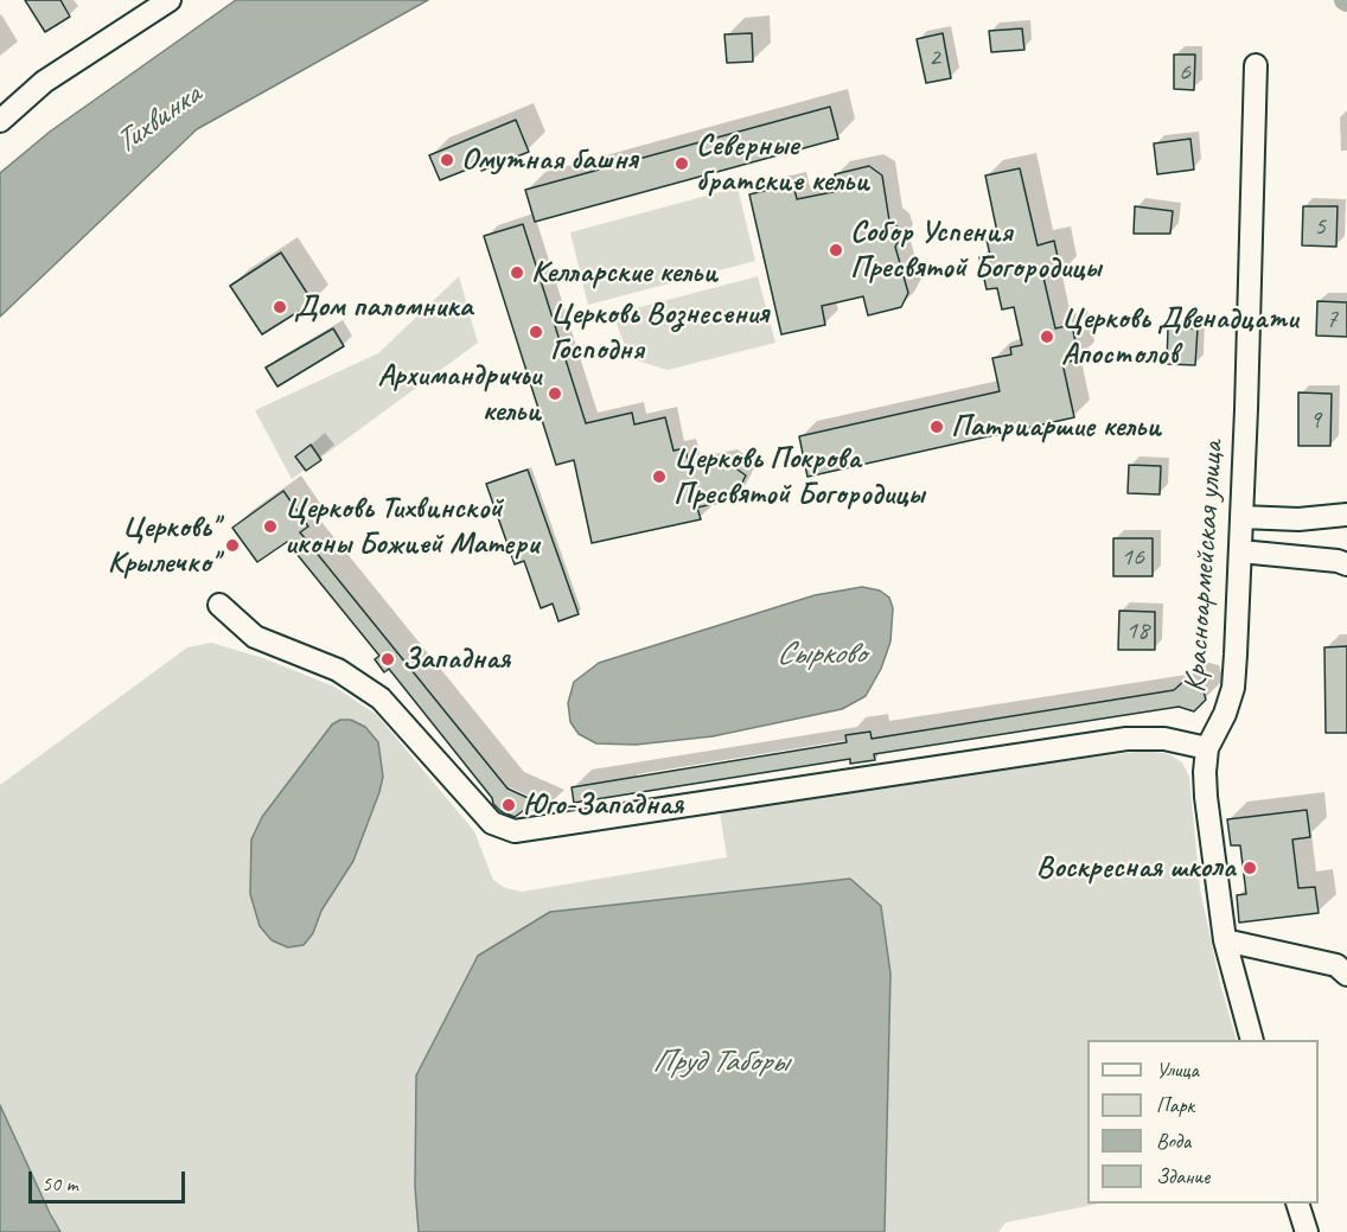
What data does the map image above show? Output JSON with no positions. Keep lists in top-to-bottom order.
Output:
{
  "streets": {
    "street": ["Красноармейская улица"]
  },
  "water": ["Тихвинка", "Сырково", "Пруд Таборы"],
  "places": [
    "Омутная башня",
    "Северные братские кельи",
    "Собор Успения Пресвятой Богородицы",
    "Келларские кельи",
    "Дом паломника",
    "Церковь Вознесения Господня",
    "Церковь Двенадцати Апостолов",
    "Архимандричьи кельи",
    "Патриаршие кельи",
    "Церковь Покрова Пресвятой Богородицы",
    "Церковь Тихвинской иконы Божией Матери",
    "Церковь\" Крылечко\"",
    "Западная",
    "Юго-Западная",
    "Воскресная школа"
  ],
  "house_numbers": [
    "2",
    "6",
    "5",
    "7",
    "9",
    "16",
    "18"
  ],
  "legend": [
    "Улица",
    "Парк",
    "Вода",
    "Здание"
  ],
  "scale_bar": "50 m"
}
